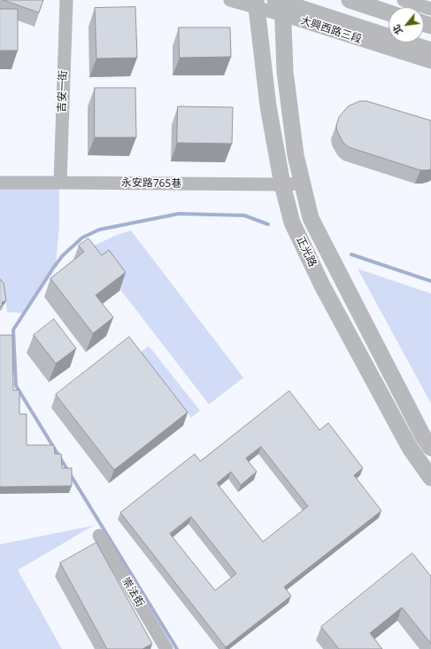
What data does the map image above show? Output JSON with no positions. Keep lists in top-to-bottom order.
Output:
{
  "streets": {
    "street": [
      "大興西路三段",
      "吉安一街",
      "永安路765巷",
      "正光路",
      "崇法街"
    ]
  },
  "crossings": [
    ["大興西路三段", "正光路"],
    ["吉安一街", "永安路765巷"],
    ["永安路765巷", "正光路"]
  ],
  "north": "bottom left"
}
